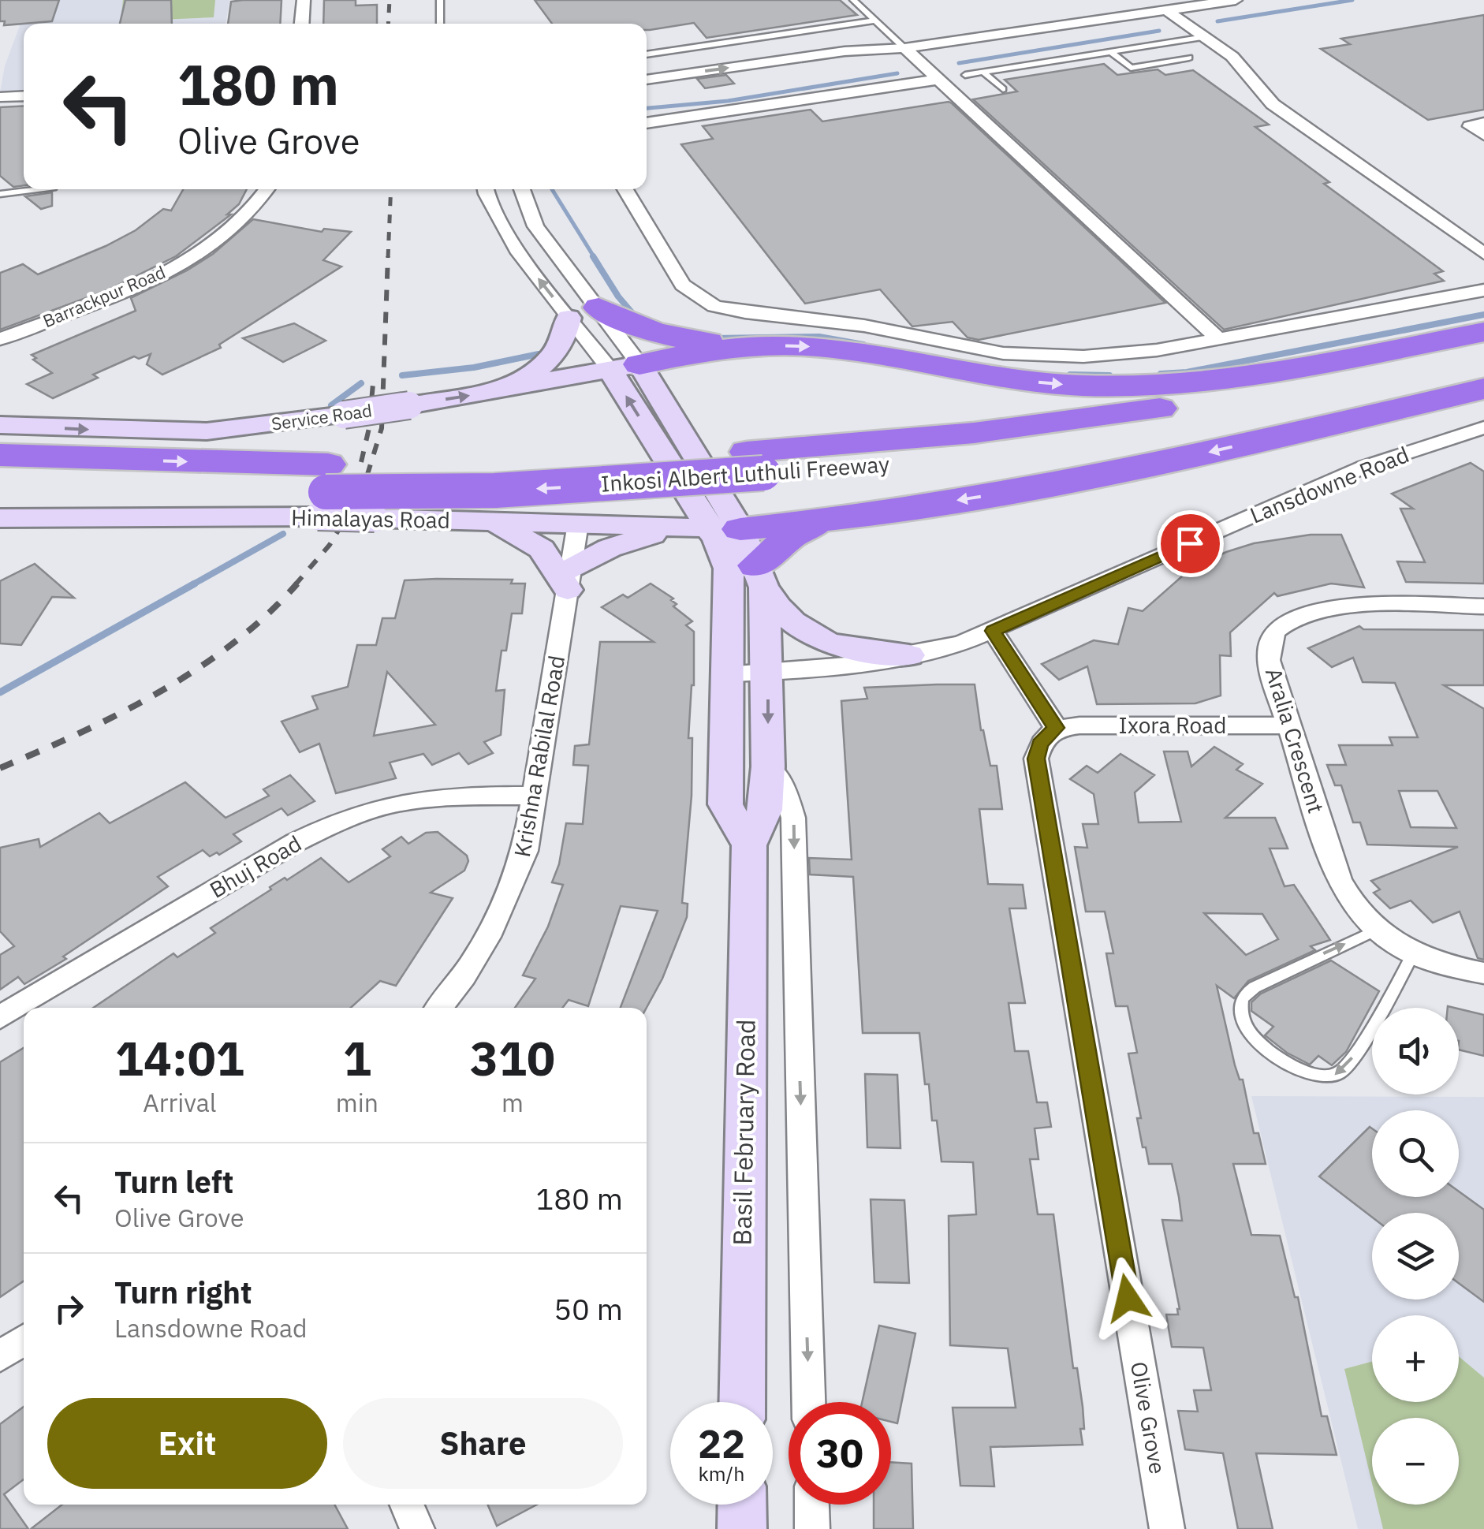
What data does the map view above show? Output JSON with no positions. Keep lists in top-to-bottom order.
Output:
{
  "streets": {
    "highway": ["Inkosi Albert Luthuli Freeway"],
    "street": [
      "Barrackpur Road",
      "Service Road",
      "Lansdowne Road",
      "Himalayas Road",
      "Ixora Road",
      "Aralia Crescent",
      "Krishna Rabilal Road",
      "Bhuj Road",
      "Basil February Road",
      "Olive Grove"
    ]
  },
  "crossings": [
    ["Service Road", "Basil February Road"],
    ["Inkosi Albert Luthuli Freeway", "Himalayas Road"],
    ["Lansdowne Road", "Basil February Road"],
    ["Himalayas Road", "Krishna Rabilal Road"],
    ["Himalayas Road", "Basil February Road"],
    ["Ixora Road", "Aralia Crescent"],
    ["Ixora Road", "Olive Grove"],
    ["Krishna Rabilal Road", "Bhuj Road"]
  ],
  "one_way": ["Service Road"],
  "page": {
    "turn": ["180 m", "Olive Grove"],
    "map_buttons": ["+", "−"],
    "eta": [
      "14:01",
      "Arrival",
      "1",
      "min",
      "310",
      "m"
    ],
    "list": [
      {
        "name": "Turn left",
        "note": "Olive Grove",
        "value": "180 m"
      },
      {
        "name": "Turn right",
        "note": "Lansdowne Road",
        "value": "50 m"
      }
    ],
    "buttons": ["Exit", "Share"],
    "speed": "22 km/h",
    "limit": "30"
  }
}
